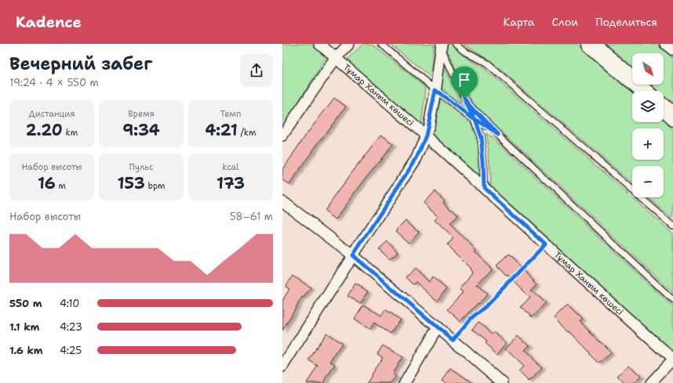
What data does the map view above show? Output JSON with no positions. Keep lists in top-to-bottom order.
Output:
{
  "streets": {
    "street": ["Тұмар Ханым көшесі"]
  },
  "north": "bottom right",
  "page": {
    "header": "Kadence",
    "nav": ["Карта", "Слои", "Поделиться"],
    "heading": ["Вечерний забег", "19:24 · 4 × 550 m"],
    "map_buttons": ["+", "−"],
    "stats": [
      ["Дистанция", "2.20 km"],
      ["Время", "9:34"],
      ["Темп", "4:21 /km"],
      ["Набор высоты", "16 m"],
      ["Пульс", "153 bpm"],
      ["kcal", "173"]
    ],
    "chart": ["Набор высоты", "58–61 m"],
    "list": [
      {
        "name": "550 m",
        "note": "4:10"
      },
      {
        "name": "1.1 km",
        "note": "4:23"
      },
      {
        "name": "1.6 km",
        "note": "4:25"
      }
    ]
  }
}
